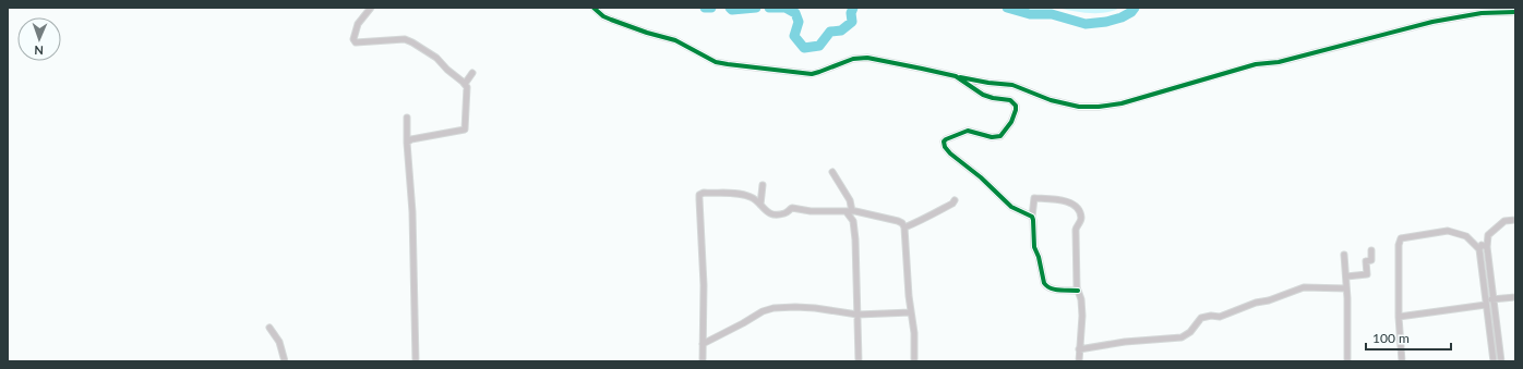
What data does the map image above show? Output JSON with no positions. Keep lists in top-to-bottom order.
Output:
{
  "scale_bar": "100 m",
  "north": "bottom"
}
